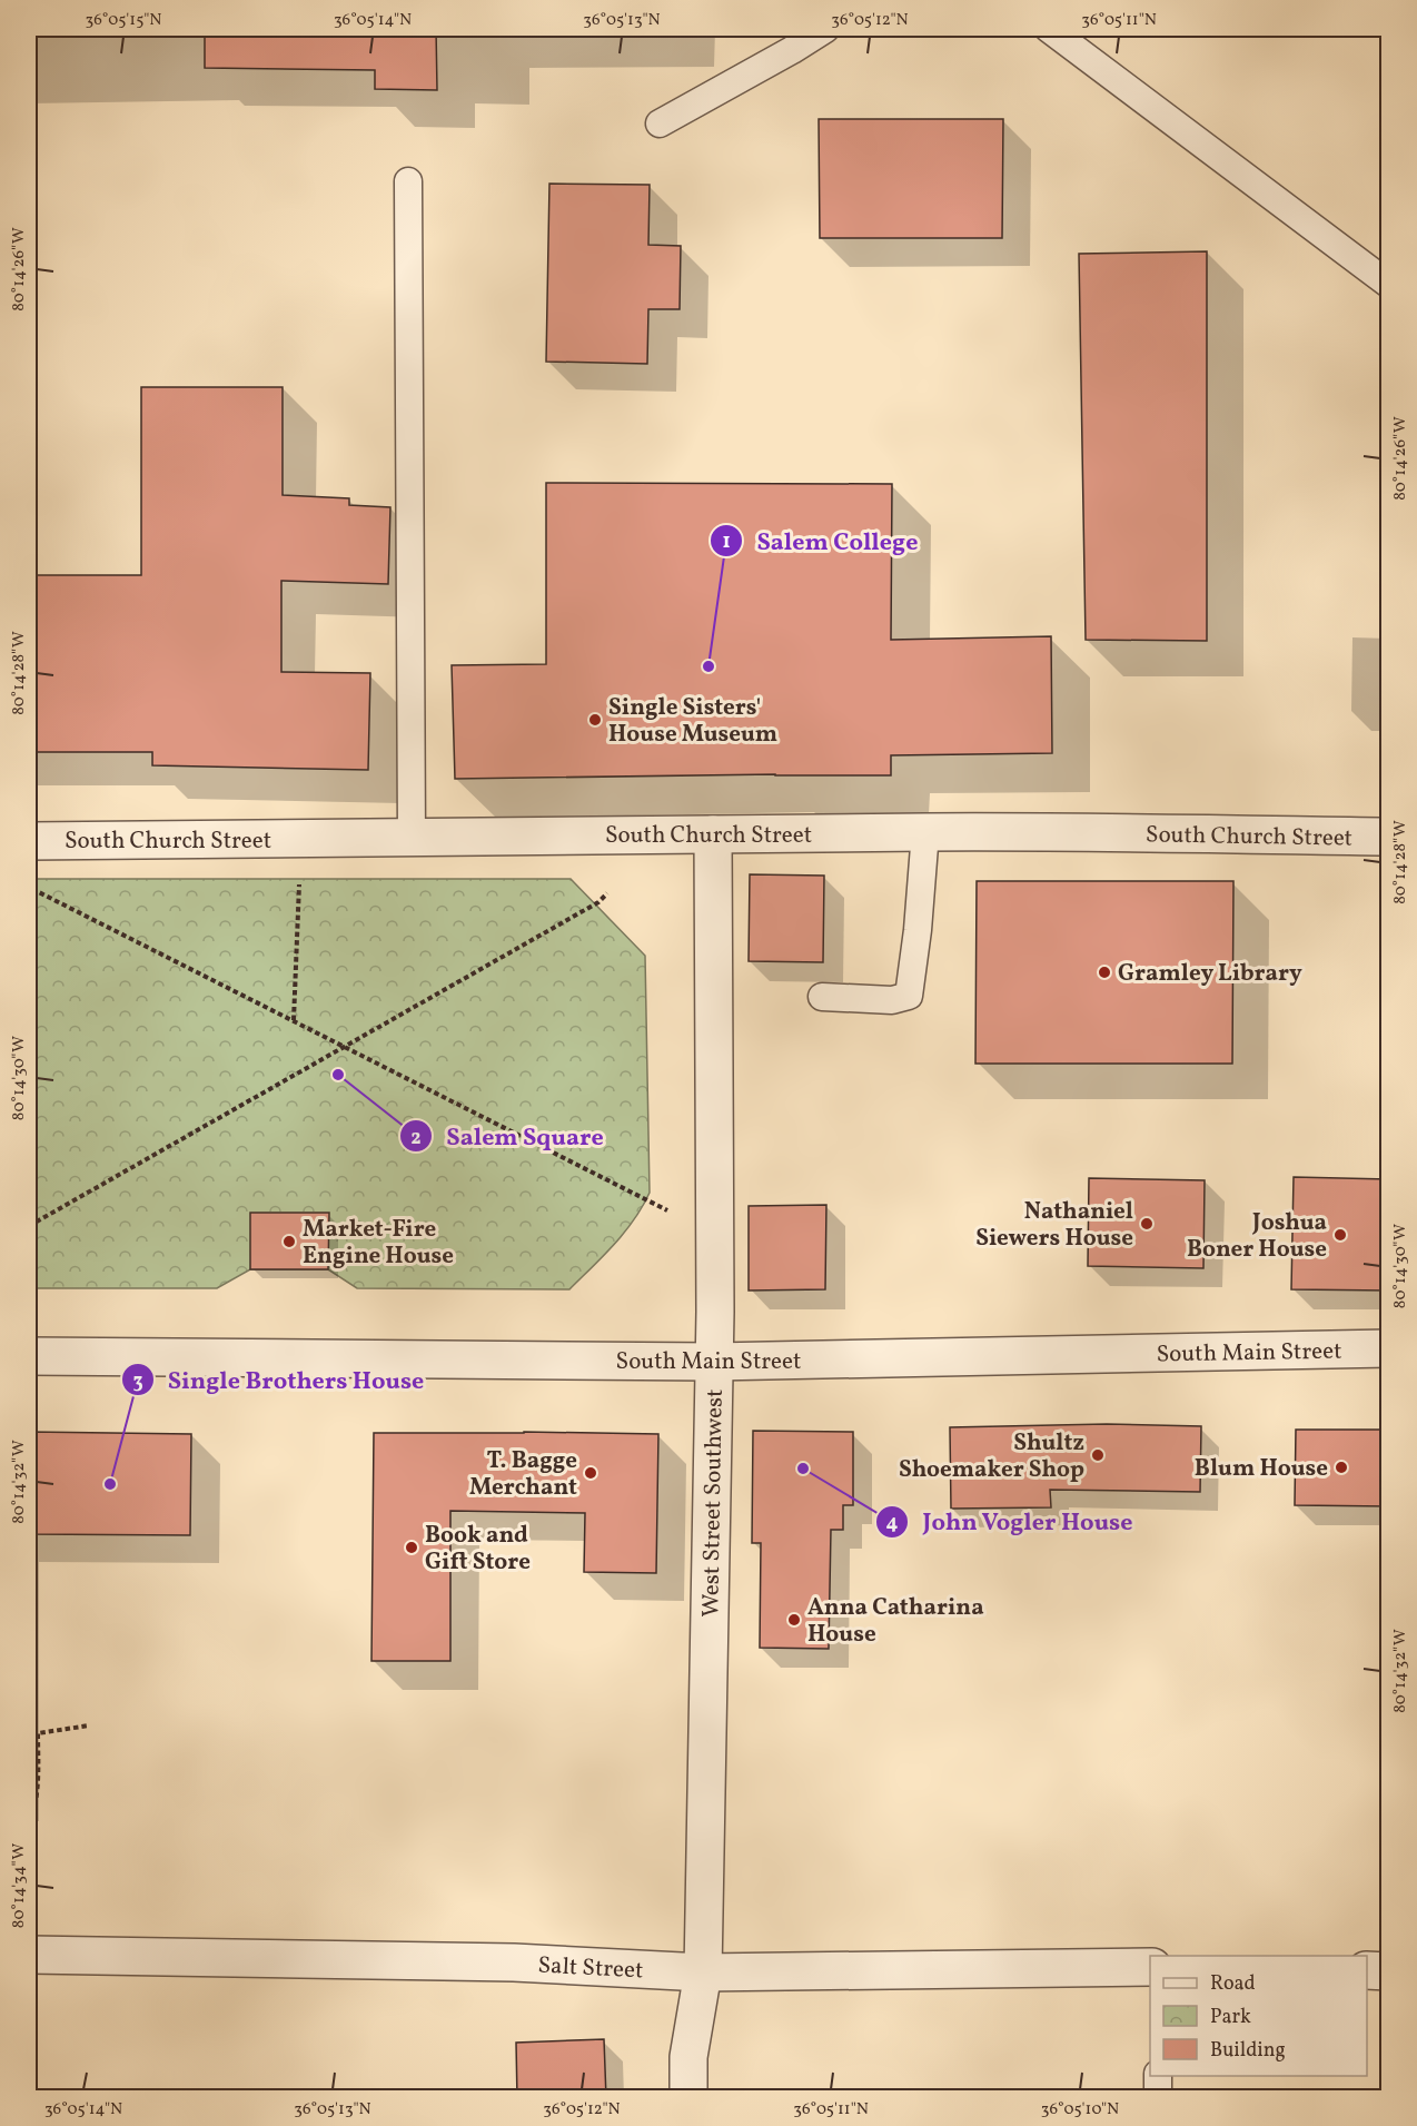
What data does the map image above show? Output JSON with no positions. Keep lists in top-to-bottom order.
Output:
{
  "streets": {
    "street": [
      "South Church Street",
      "South Main Street",
      "West Street Southwest",
      "Salt Street"
    ]
  },
  "crossings": [
    ["South Church Street", "West Street Southwest"],
    ["South Main Street", "West Street Southwest"],
    ["West Street Southwest", "Salt Street"]
  ],
  "places": [
    "Salem College",
    "Single Sisters' House Museum",
    "Gramley Library",
    "Salem Square",
    "Nathaniel Siewers House",
    "Joshua Boner House",
    "Market-Fire Engine House",
    "Shultz Shoemaker Shop",
    "Blum House",
    "John Vogler House",
    "T. Bagge Merchant",
    "Single Brothers House",
    "Book and Gift Store",
    "Anna Catharina House"
  ],
  "legend": ["Road", "Park", "Building"],
  "coordinates": [
    "36°05'15\"N",
    "36°05'14\"N",
    "36°05'13\"N",
    "36°05'12\"N",
    "36°05'11\"N",
    "80°14'26\"W",
    "80°14'28\"W",
    "80°14'30\"W",
    "80°14'32\"W",
    "80°14'34\"W",
    "36°05'10\"N"
  ]
}
